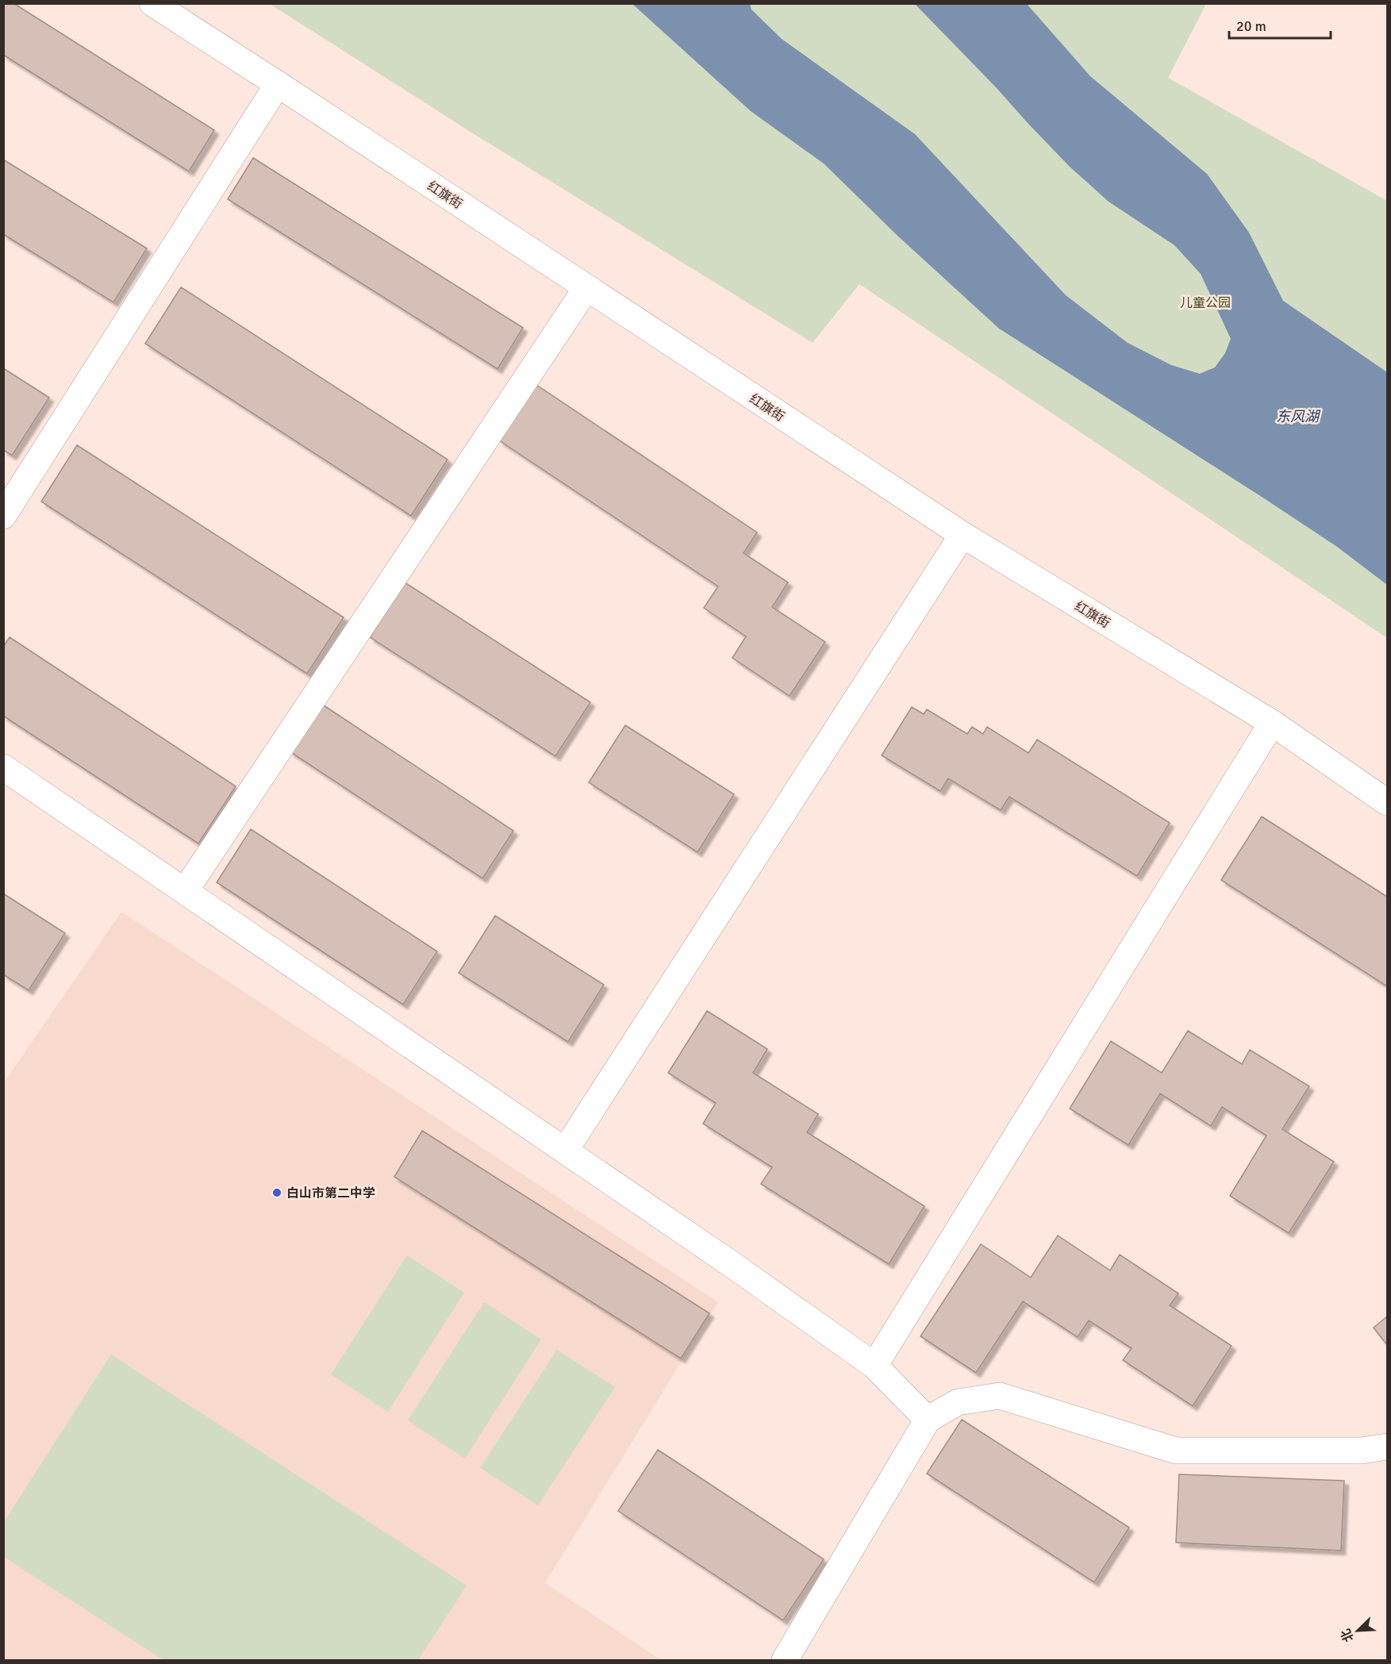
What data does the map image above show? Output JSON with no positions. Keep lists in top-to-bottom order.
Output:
{
  "streets": {
    "street": ["红旗街"]
  },
  "water": ["东风湖"],
  "parks": ["儿童公园"],
  "places": ["白山市第二中学"],
  "scale_bar": "20 m",
  "north": "bottom left"
}
